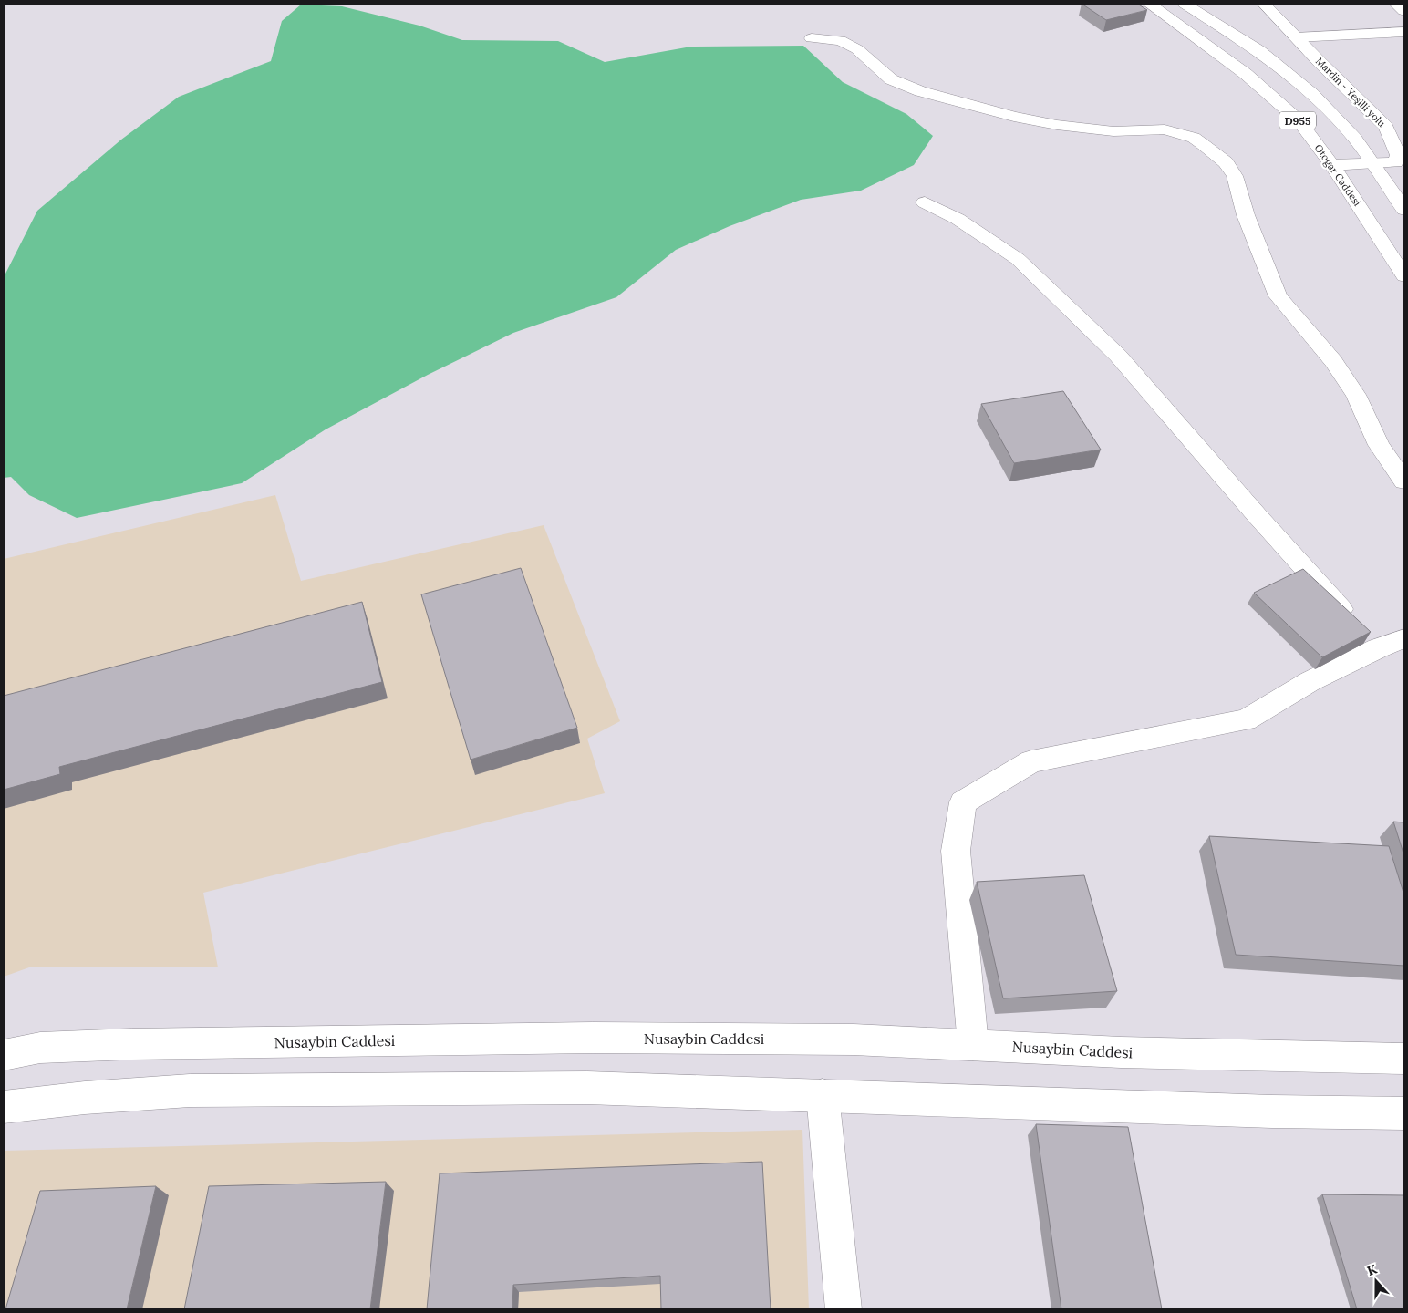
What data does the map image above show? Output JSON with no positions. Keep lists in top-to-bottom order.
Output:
{
  "streets": {
    "street": [
      "Mardin - Yeşilli yolu",
      "D955",
      "Otogar Caddesi",
      "Nusaybin Caddesi"
    ]
  },
  "crossings": [
    ["Mardin - Yeşilli yolu", "D955"],
    ["Mardin - Yeşilli yolu", "Otogar Caddesi"]
  ],
  "north": "top"
}
